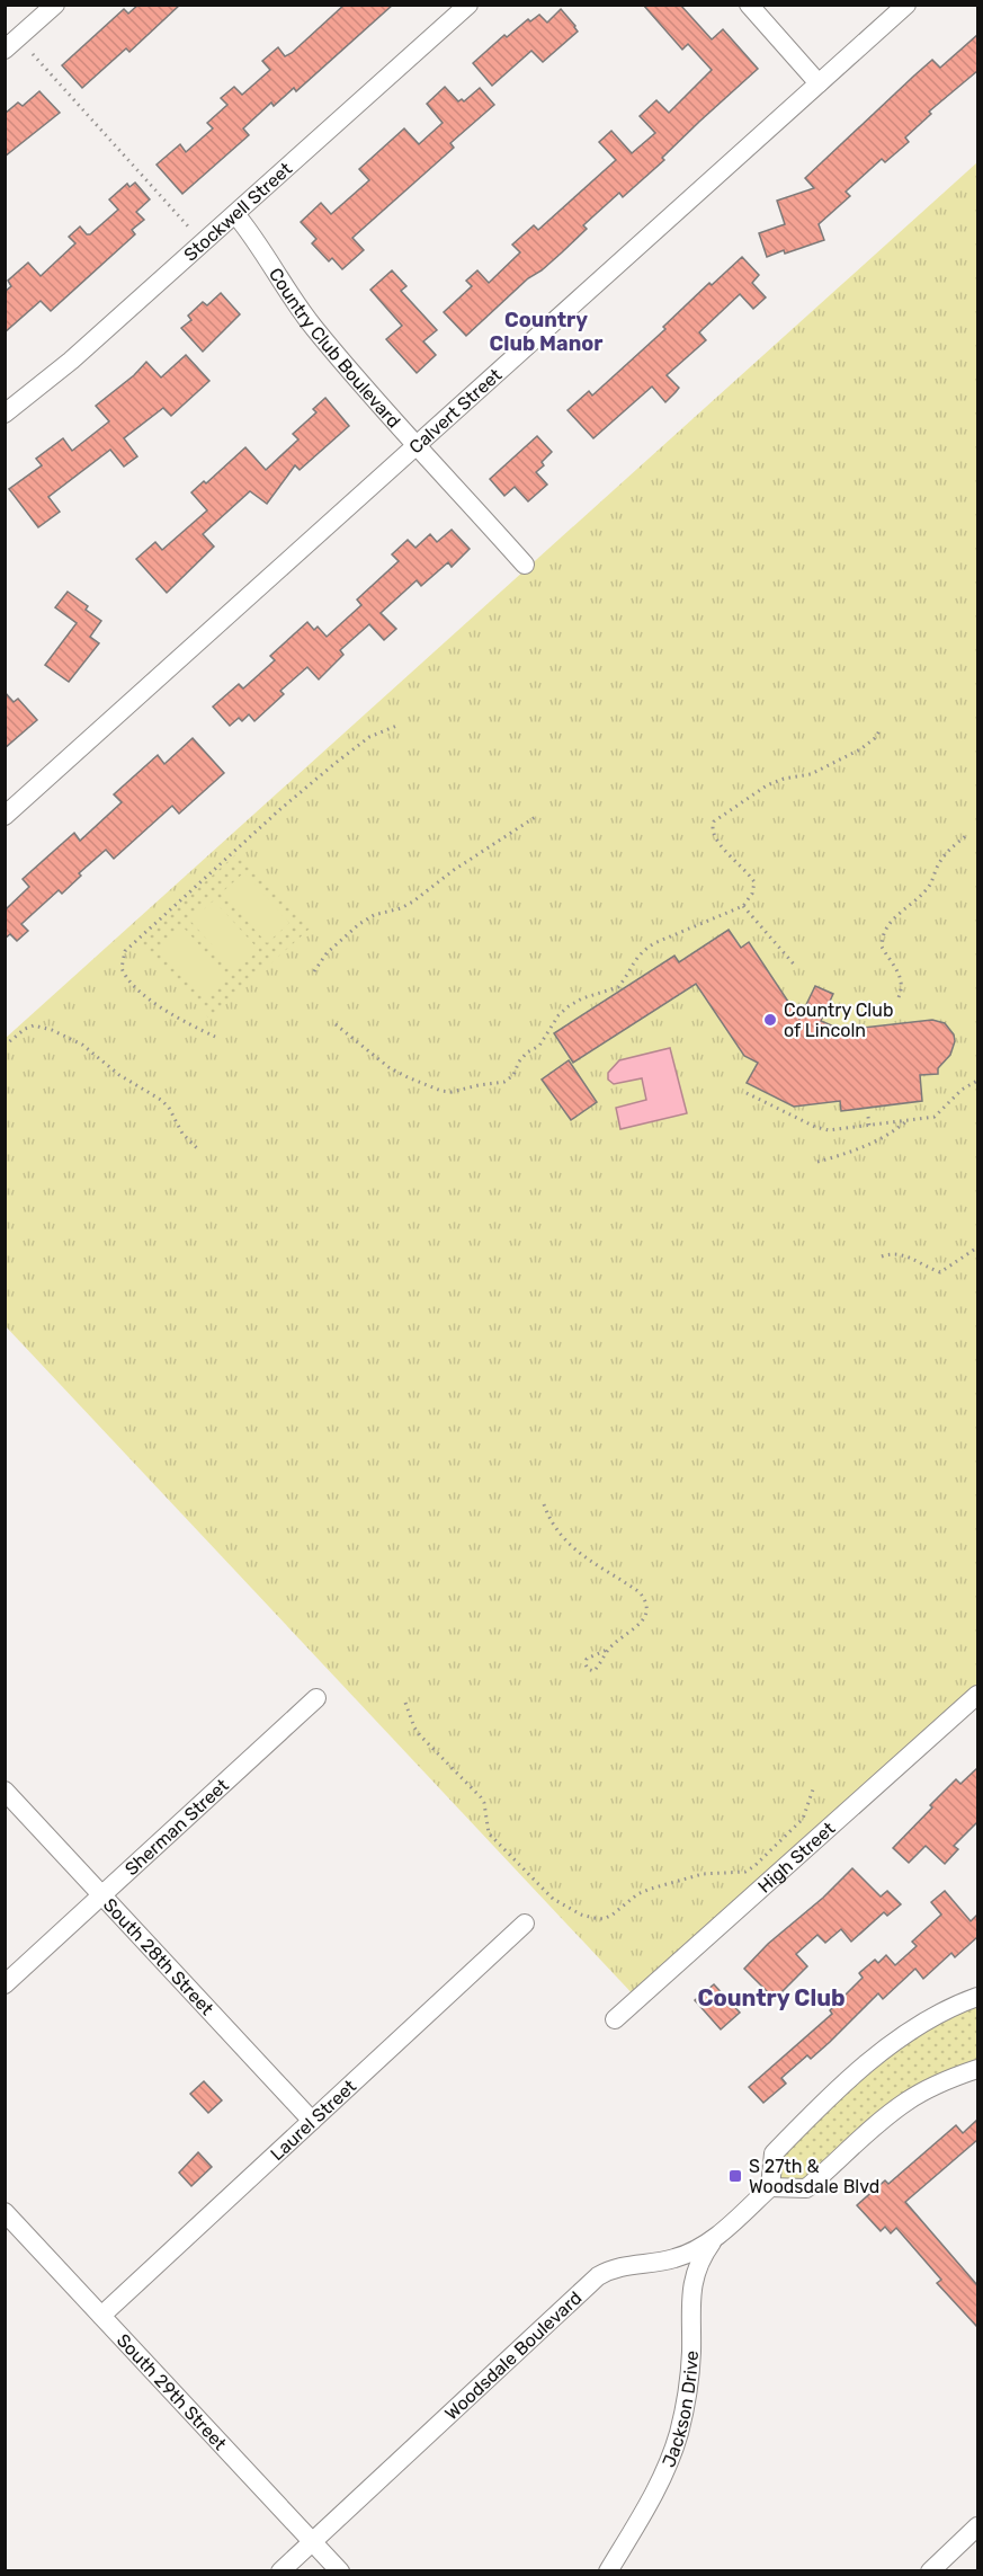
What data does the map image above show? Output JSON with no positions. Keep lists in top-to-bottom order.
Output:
{
  "streets": {
    "street": [
      "Stockwell Street",
      "Country Club Boulevard",
      "Calvert Street",
      "Sherman Street",
      "High Street",
      "South 28th Street",
      "Laurel Street",
      "Woodsdale Boulevard",
      "South 29th Street",
      "Jackson Drive"
    ]
  },
  "crossings": [
    ["Stockwell Street", "Country Club Boulevard"],
    ["Country Club Boulevard", "Calvert Street"],
    ["Sherman Street", "South 28th Street"],
    ["South 28th Street", "Laurel Street"],
    ["Laurel Street", "South 29th Street"],
    ["Woodsdale Boulevard", "South 29th Street"],
    ["Woodsdale Boulevard", "Jackson Drive"]
  ],
  "districts": ["Country Club Manor", "Country Club"],
  "places": {
    "other": ["Country Club of Lincoln"],
    "transit": ["S 27th & Woodsdale Blvd"]
  }
}
